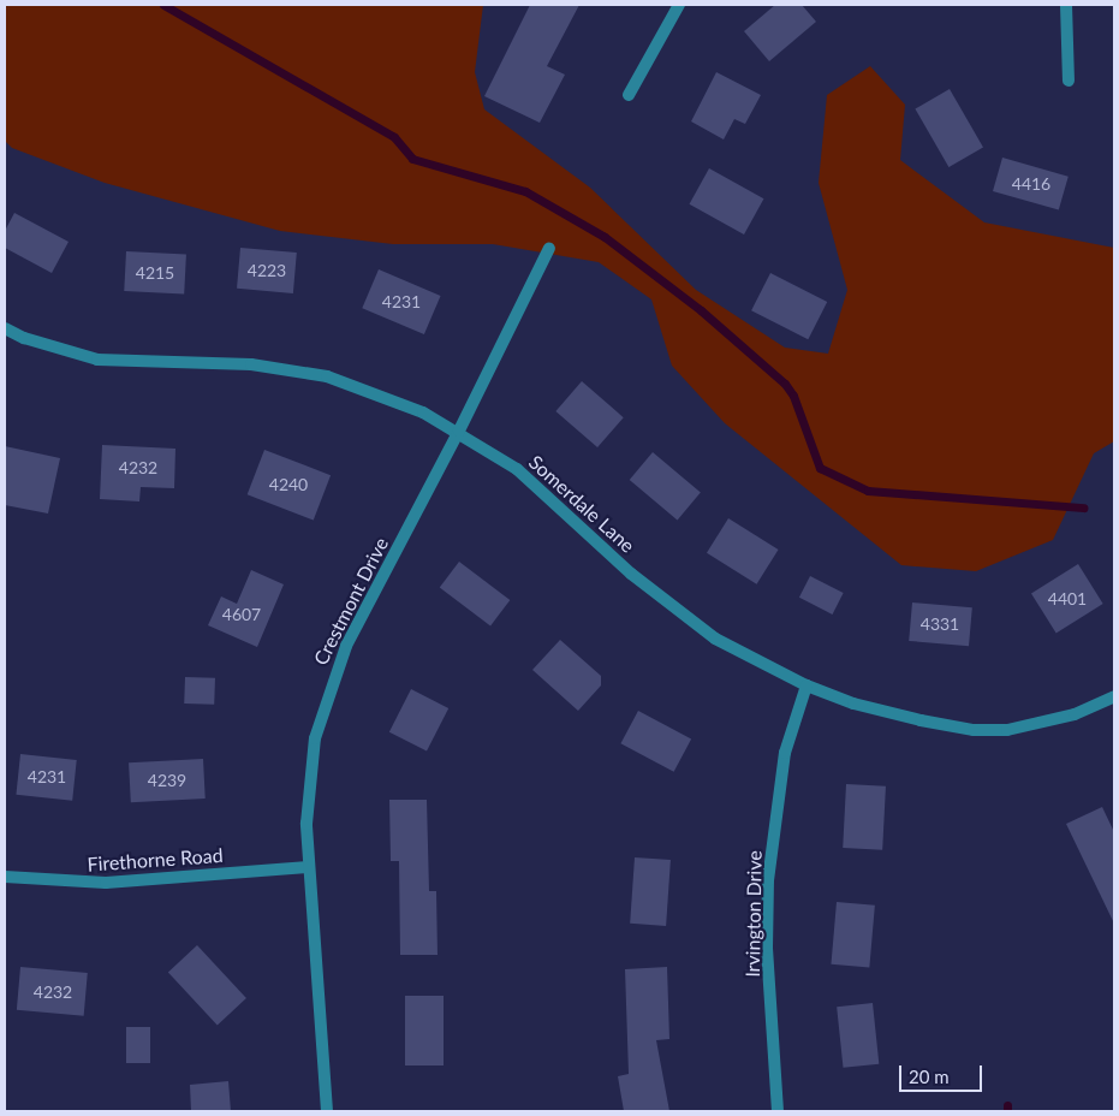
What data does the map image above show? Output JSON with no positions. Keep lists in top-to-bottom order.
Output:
{
  "streets": {
    "street": [
      "Somerdale Lane",
      "Crestmont Drive",
      "Firethorne Road",
      "Irvington Drive"
    ]
  },
  "crossings": [
    ["Somerdale Lane", "Crestmont Drive"],
    ["Somerdale Lane", "Irvington Drive"],
    ["Crestmont Drive", "Firethorne Road"]
  ],
  "house_numbers": [
    "4416",
    "4223",
    "4215",
    "4231",
    "4232",
    "4240",
    "4401",
    "4607",
    "4331",
    "4231",
    "4239",
    "4232"
  ],
  "scale_bar": "20 m"
}
